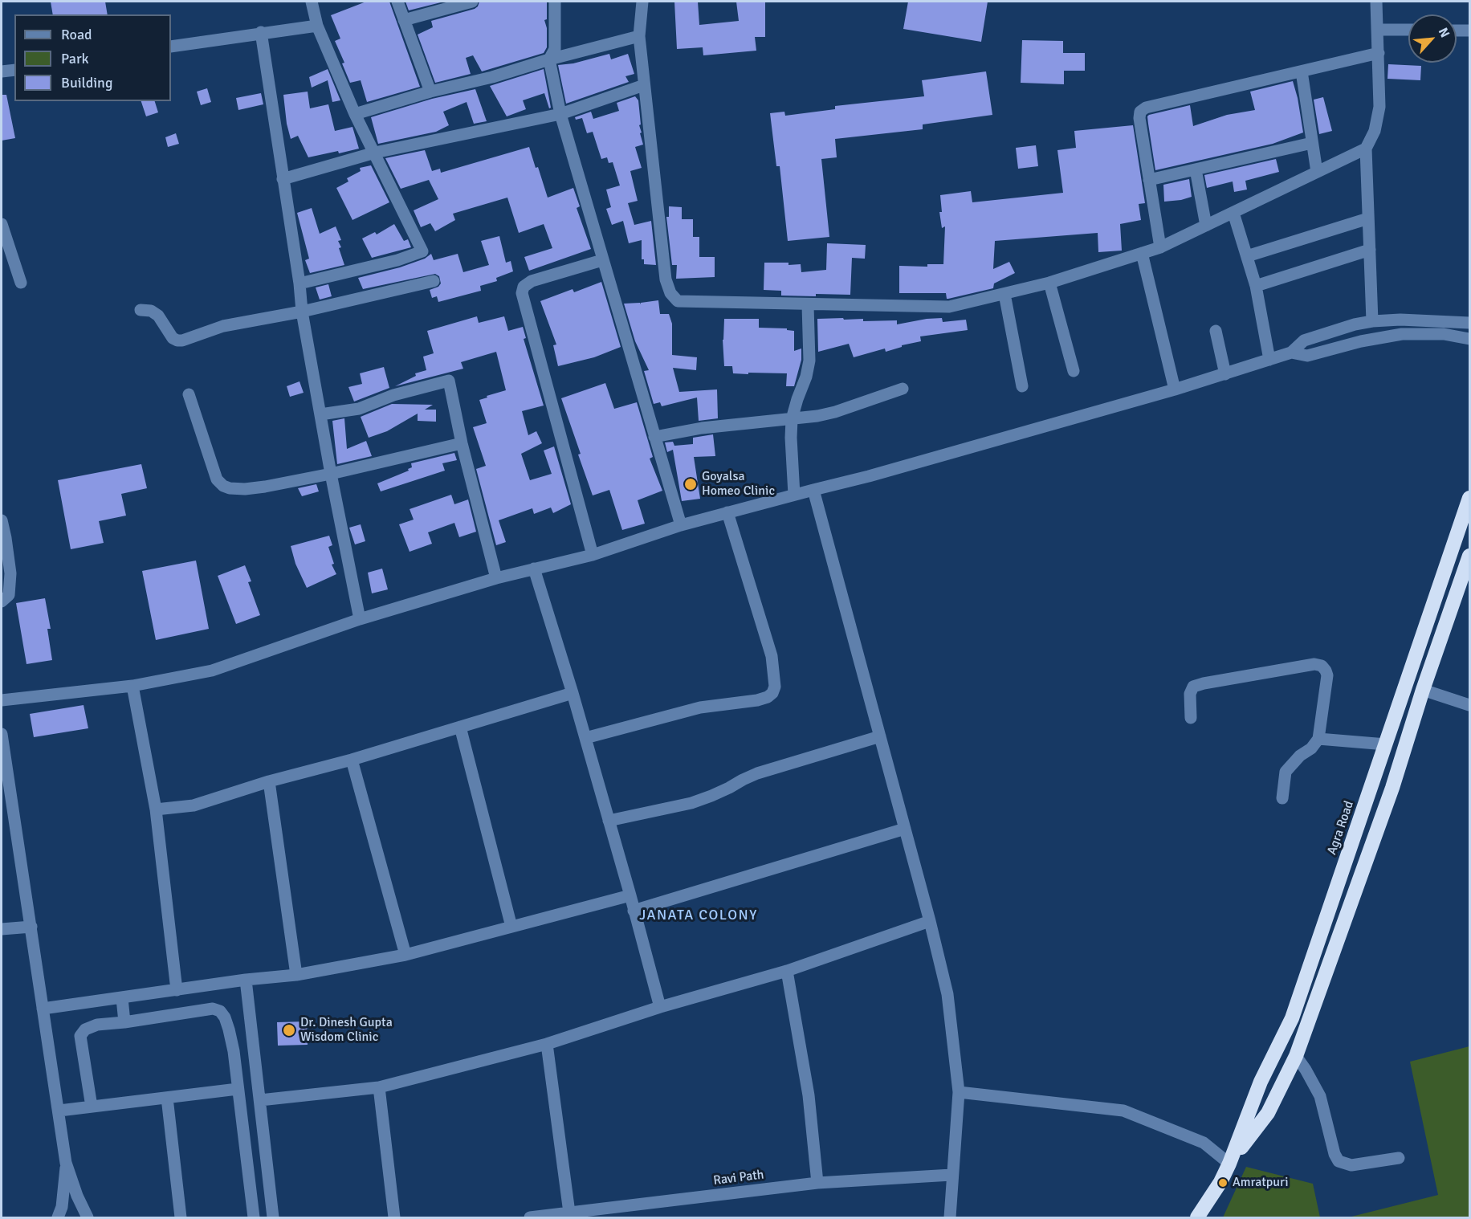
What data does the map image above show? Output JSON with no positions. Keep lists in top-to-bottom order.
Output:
{
  "streets": {
    "highway": ["Agra Road"],
    "street": ["Ravi Path"]
  },
  "districts": ["JANATA COLONY"],
  "places": ["Goyalsa Homeo Clinic", "Dr. Dinesh Gupta Wisdom Clinic", "Amratpuri"],
  "legend": ["Road", "Park", "Building"],
  "north": "top right"
}
